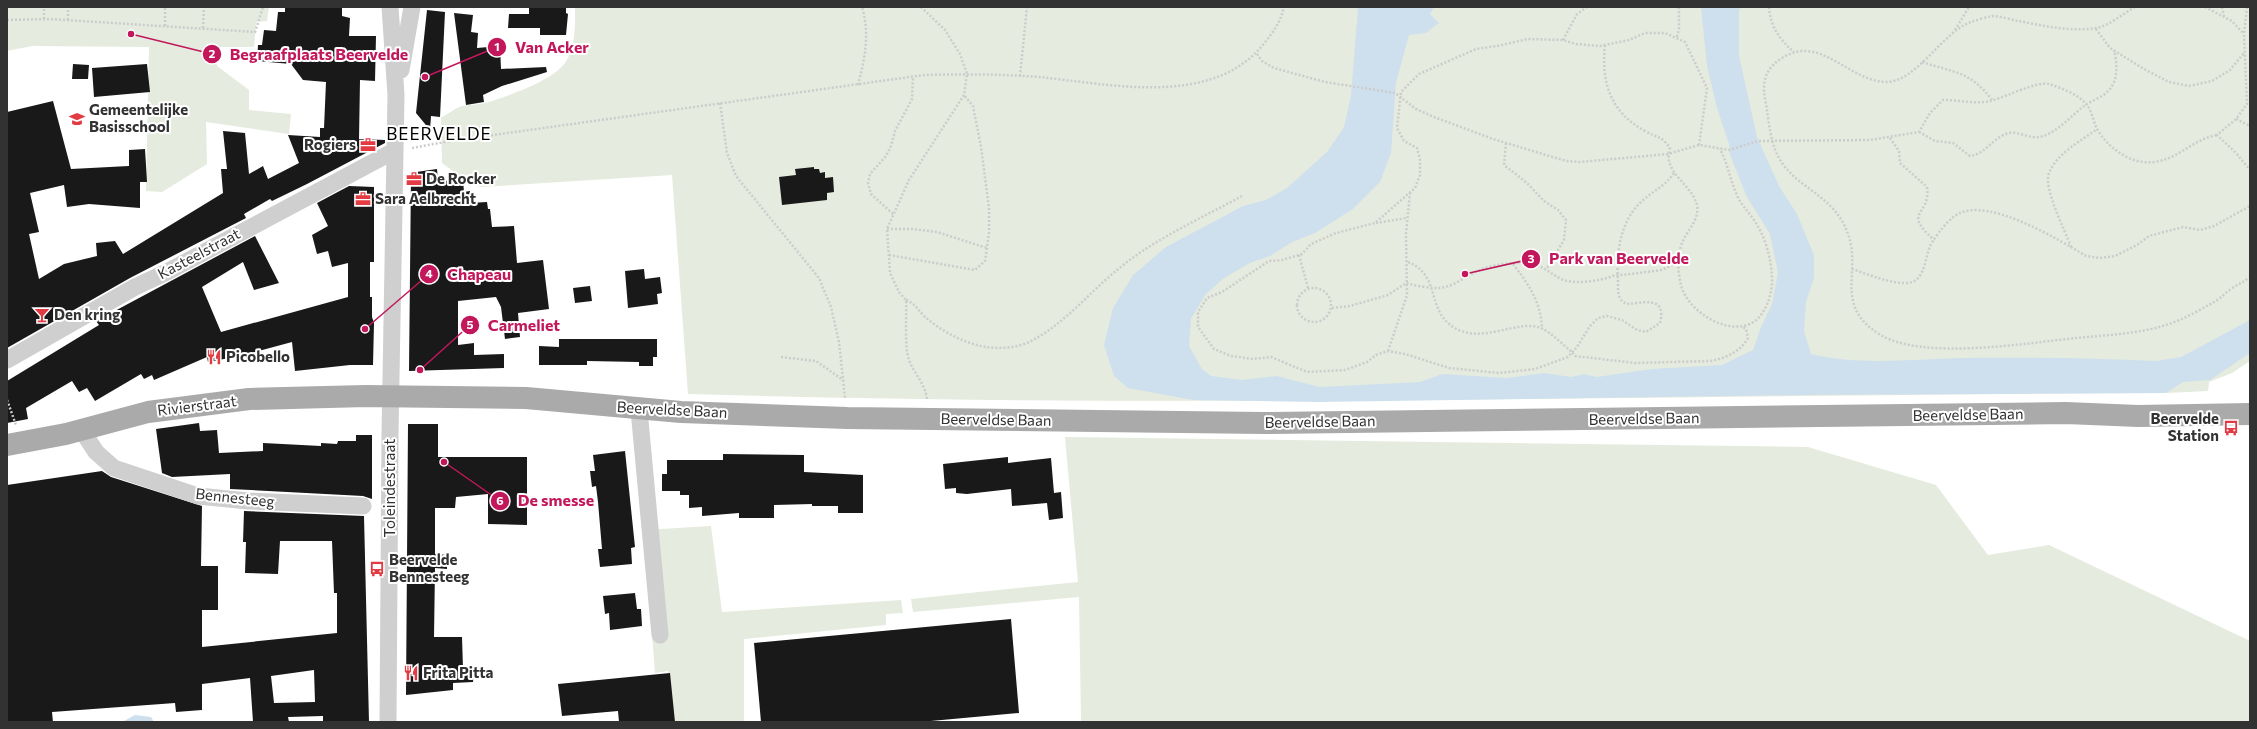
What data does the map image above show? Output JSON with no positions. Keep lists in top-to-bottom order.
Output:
{
  "streets": {
    "main road": ["Rivierstraat", "Beerveldse Baan"],
    "street": ["Kasteelstraat", "Toleindestraat", "Bennesteeg"]
  },
  "crossings": [
    ["Kasteelstraat", "Toleindestraat"],
    ["Rivierstraat", "Beerveldse Baan"],
    ["Rivierstraat", "Toleindestraat"],
    ["Rivierstraat", "Bennesteeg"],
    ["Beerveldse Baan", "Toleindestraat"]
  ],
  "districts": ["BEERVELDE"],
  "places": {
    "other": [
      "Begraafplaats Beervelde",
      "Van Acker",
      "Park van Beervelde",
      "Chapeau",
      "Carmeliet",
      "De smesse"
    ],
    "school or university": ["Gemeentelijke Basisschool"],
    "office": ["Rogiers", "De Rocker", "Sara Aelbrecht"],
    "bar": ["Den kring"],
    "restaurant": ["Picobello", "Frita Pitta"],
    "bus stop": ["Beervelde Station", "Beervelde Bennesteeg"]
  }
}
